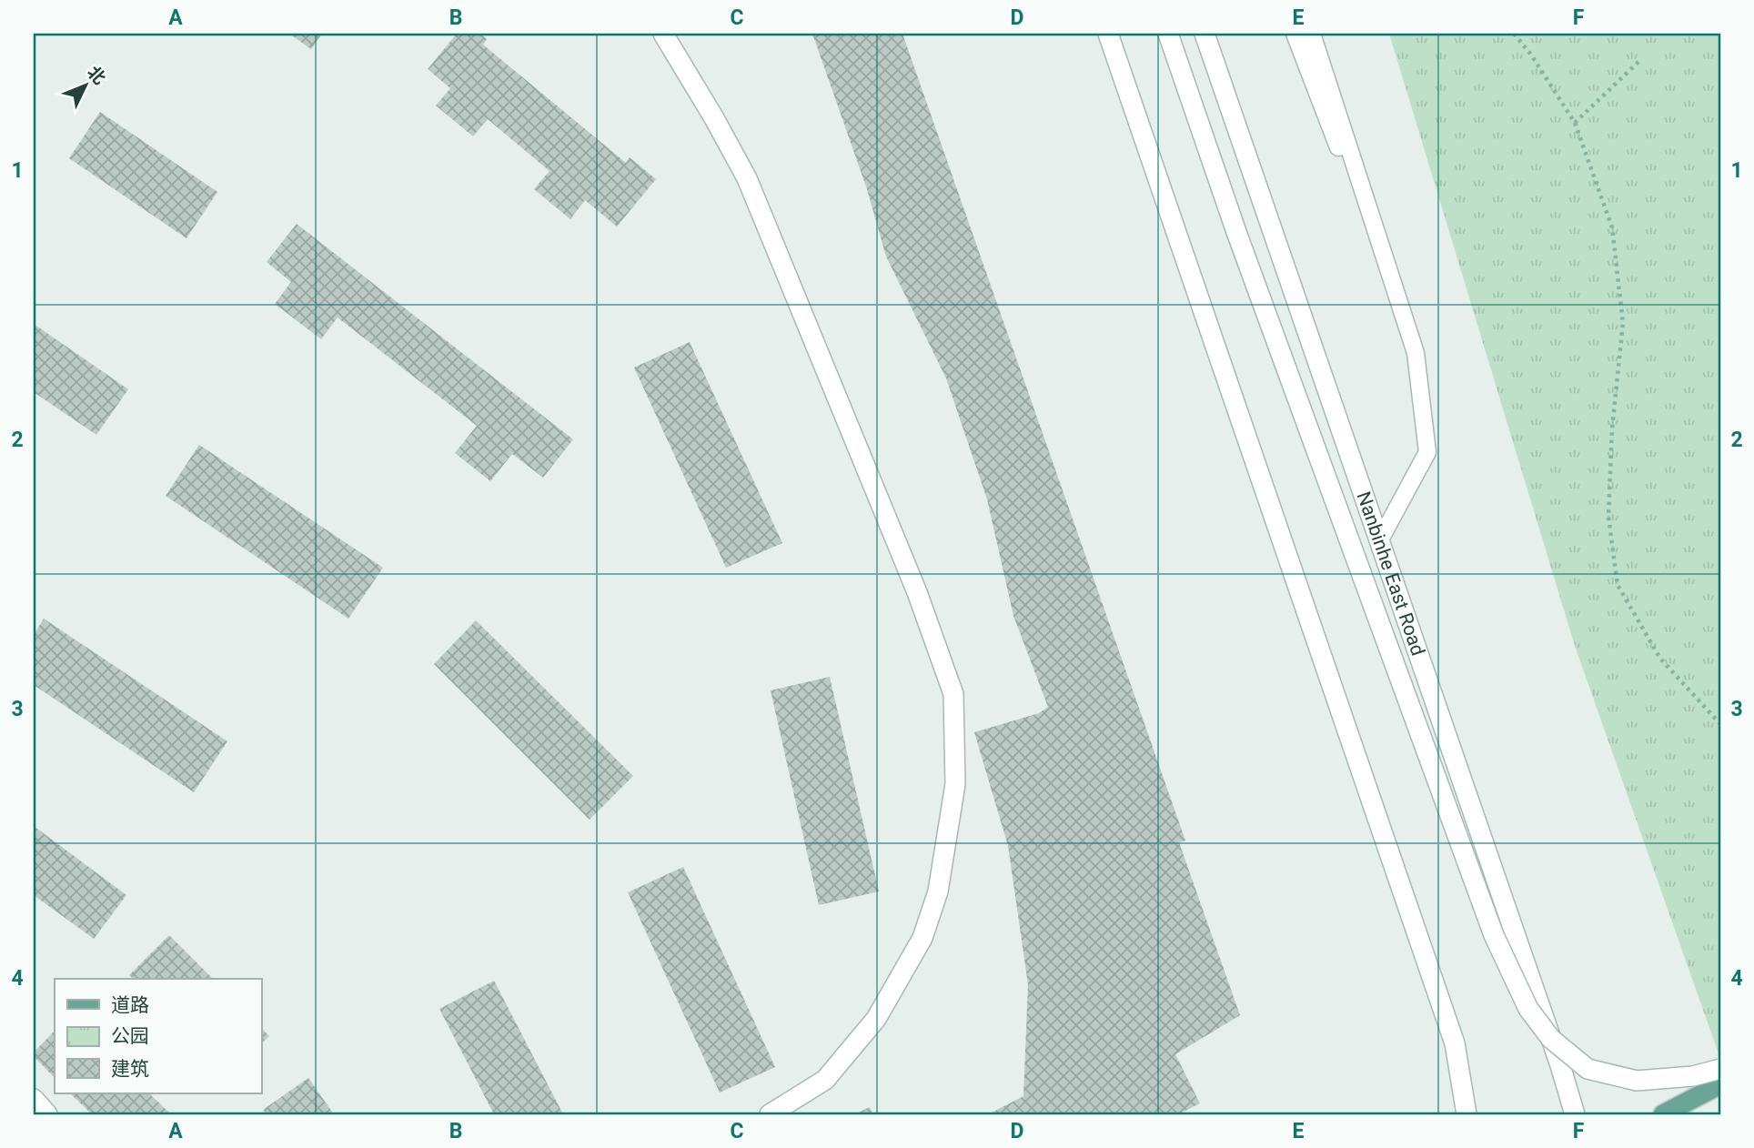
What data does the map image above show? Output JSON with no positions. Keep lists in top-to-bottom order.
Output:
{
  "streets": {
    "main road": ["Nanbinhe East Road"]
  },
  "legend": ["道路", "公园", "建筑"],
  "north": "top right",
  "grid": {
    "columns": [
      "A",
      "B",
      "C",
      "D",
      "E",
      "F"
    ],
    "rows": [
      "1",
      "2",
      "3",
      "4"
    ]
  }
}
